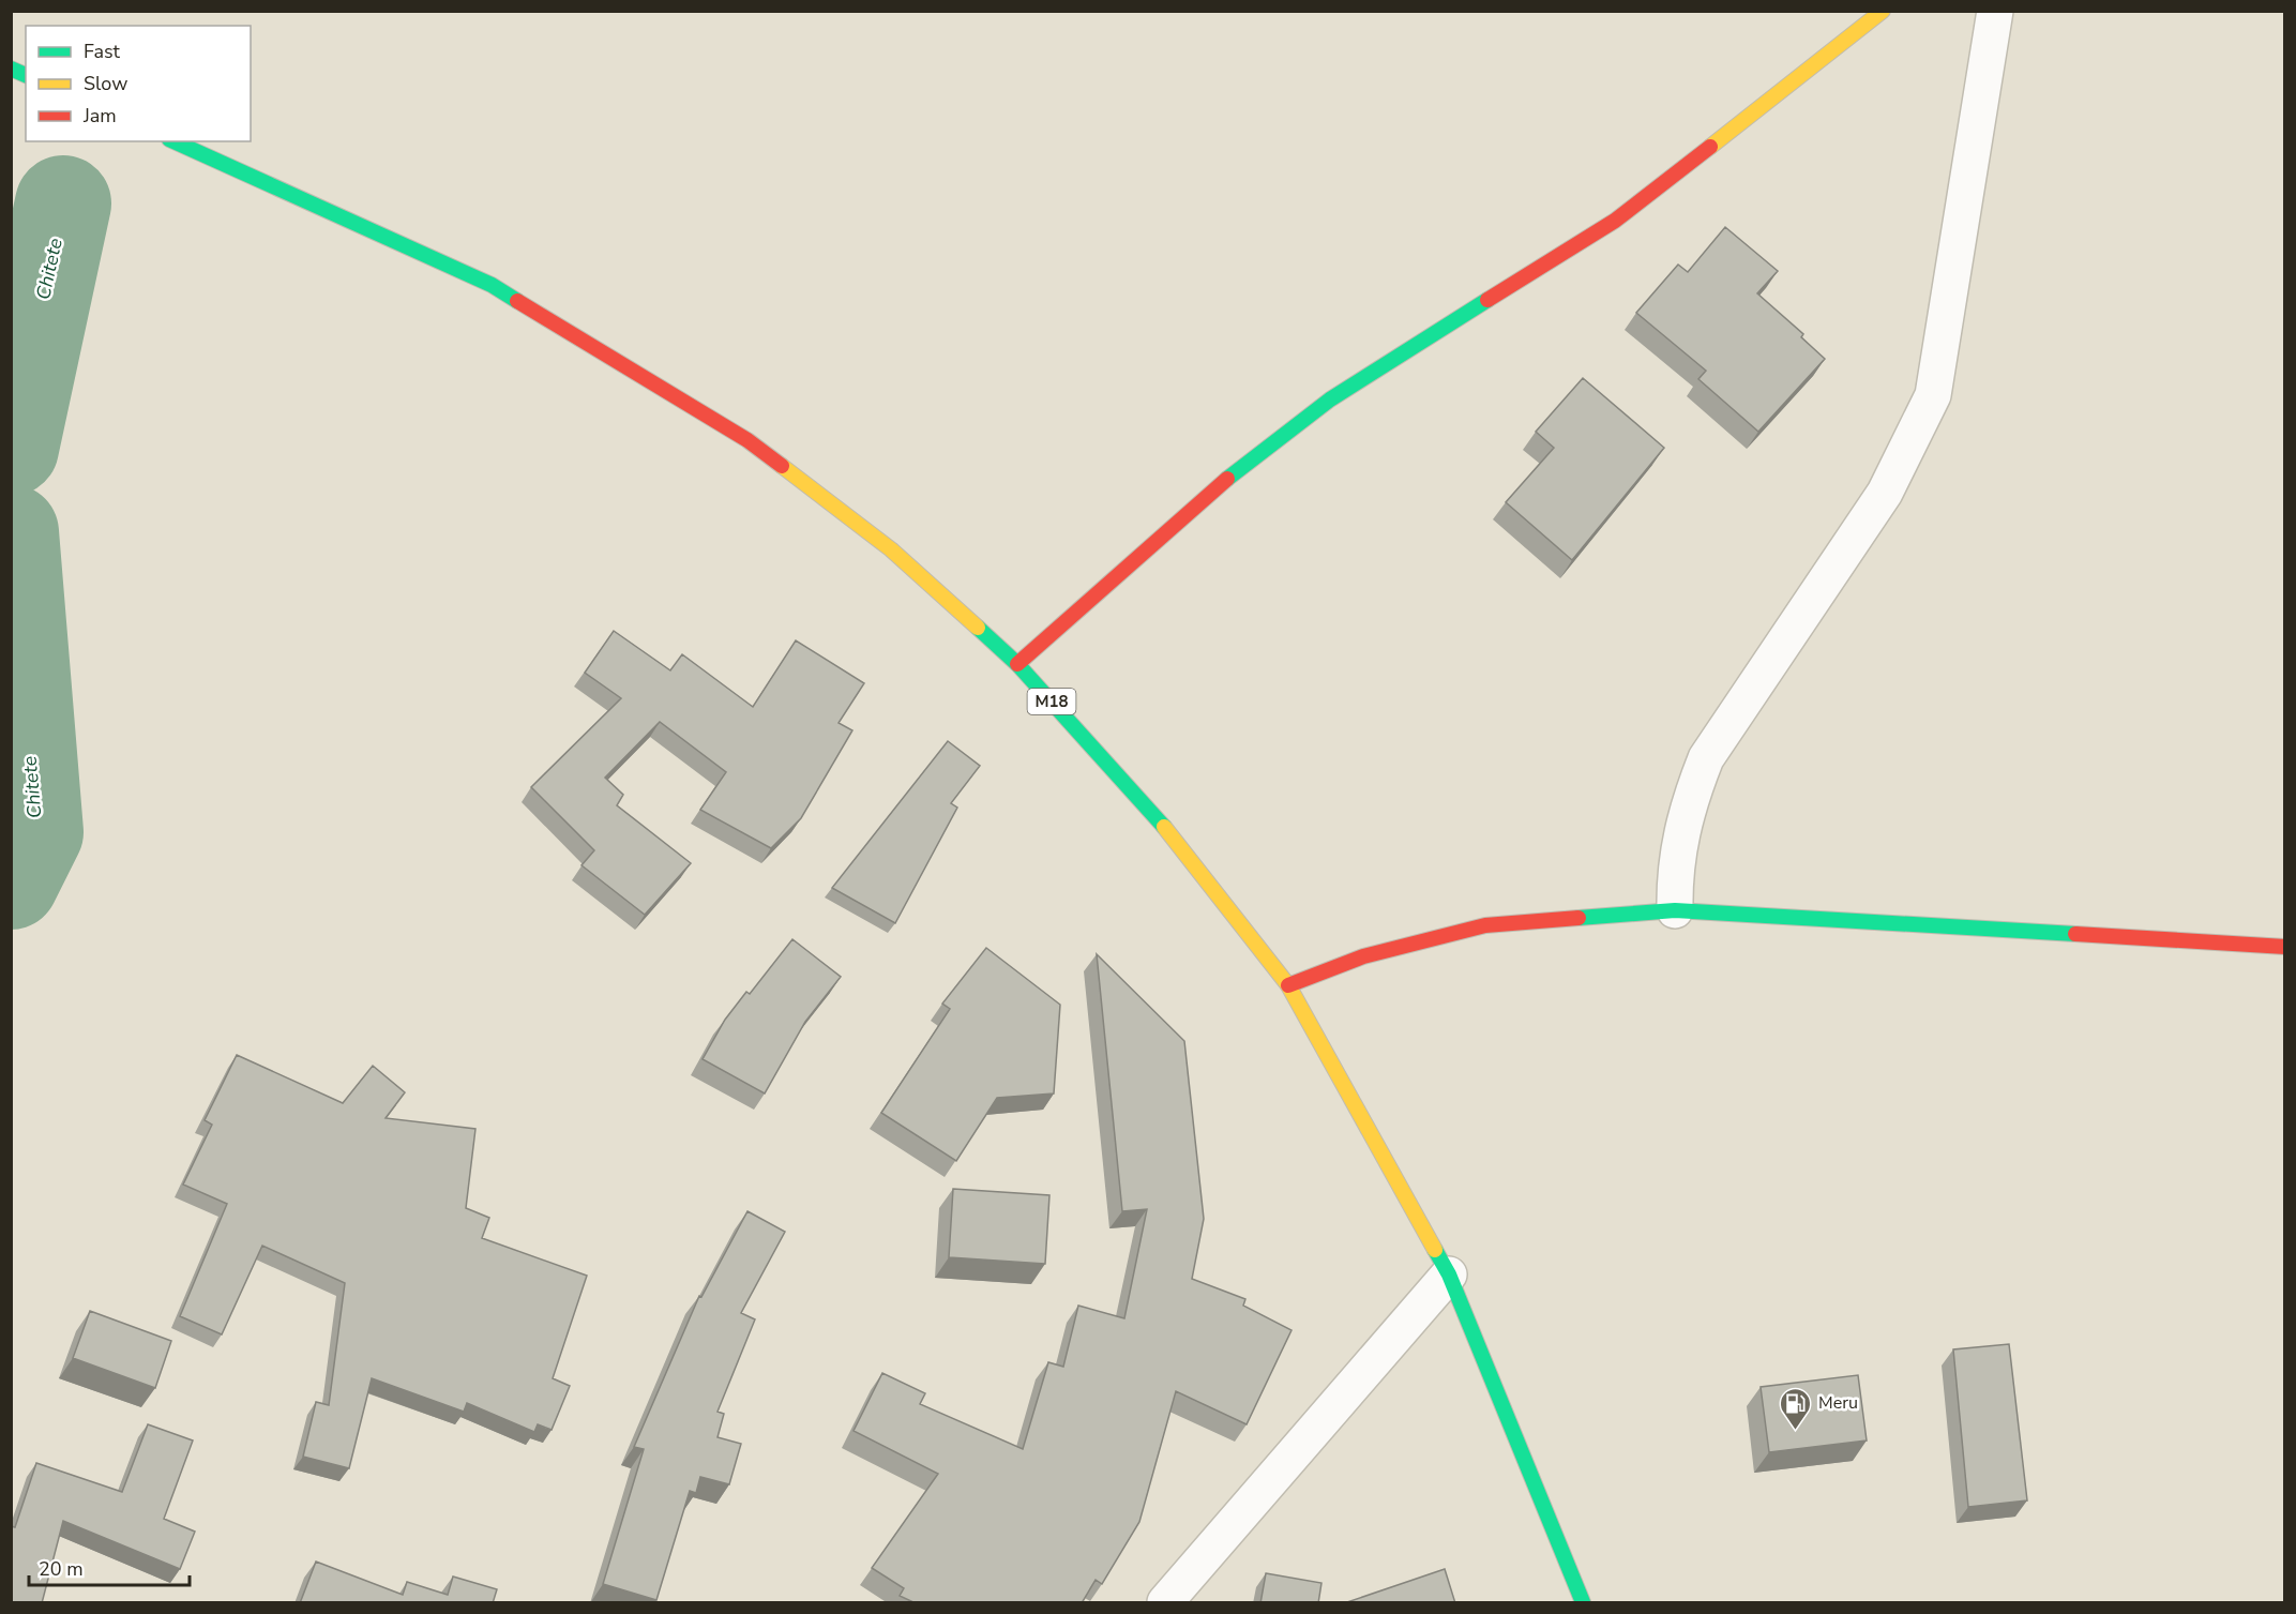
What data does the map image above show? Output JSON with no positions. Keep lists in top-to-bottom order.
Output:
{
  "streets": {
    "main road": ["M18"]
  },
  "water": ["Chitete"],
  "places": {
    "fuel station": ["Meru"]
  },
  "legend": ["Fast", "Slow", "Jam"],
  "scale_bar": "20 m"
}
